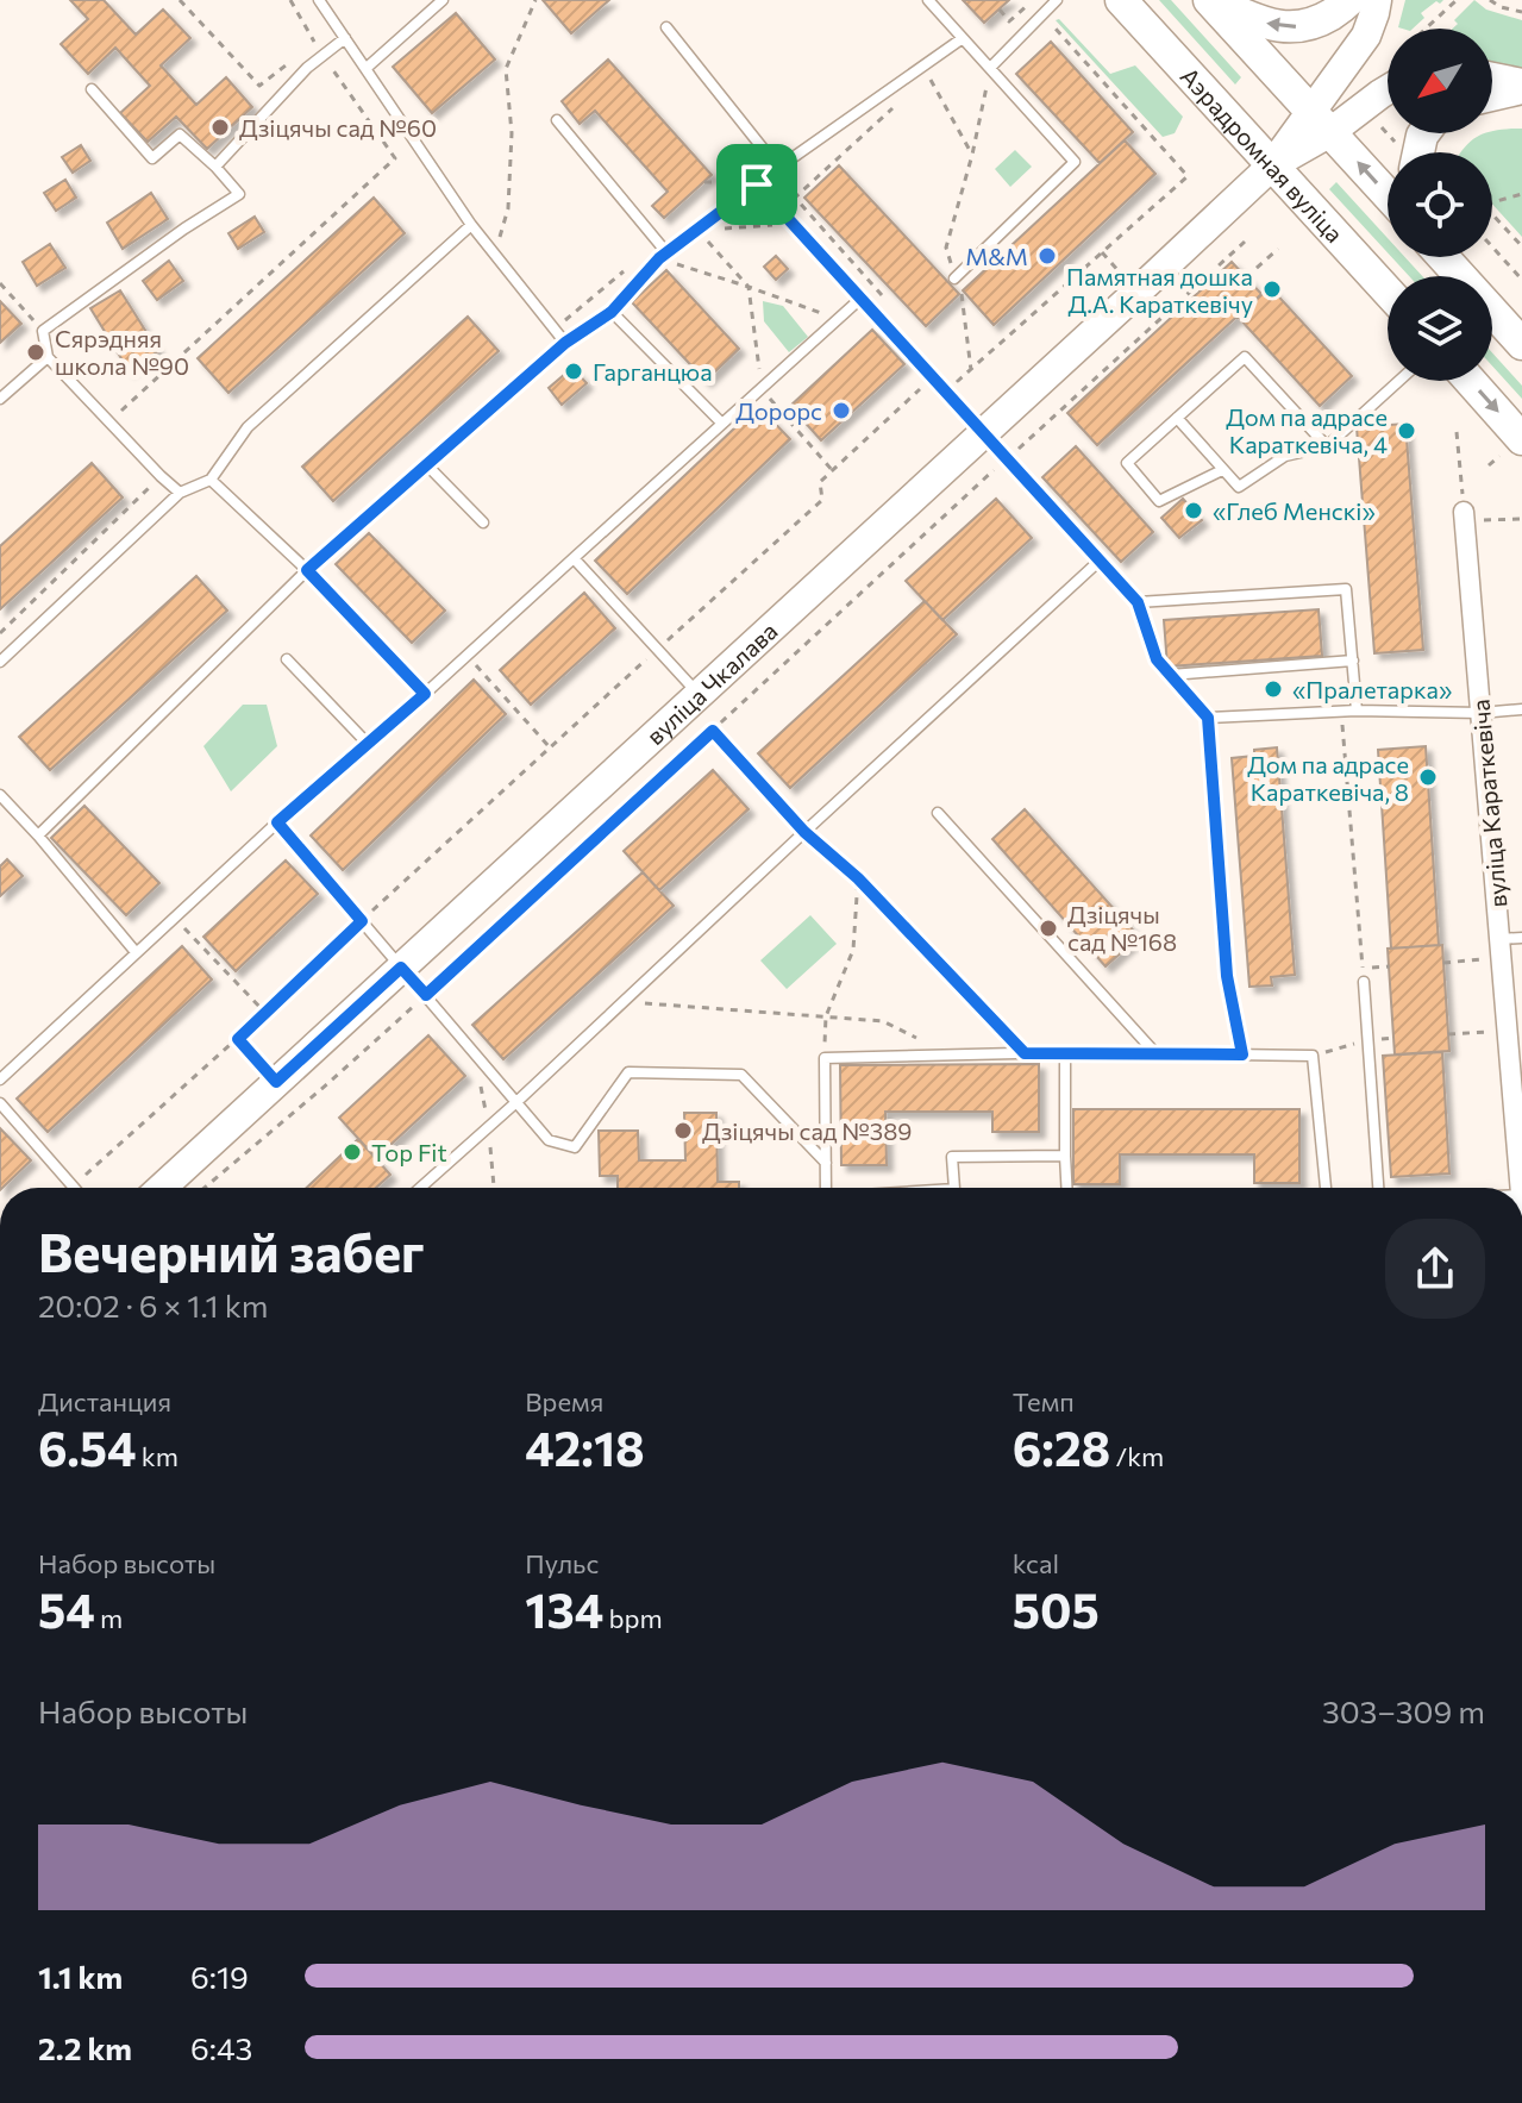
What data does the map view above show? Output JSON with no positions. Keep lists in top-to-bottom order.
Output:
{
  "streets": {
    "main road": ["Аэрадромная вуліца", "вуліца Чкалава"],
    "street": ["вуліца Караткевіча"]
  },
  "crossings": [
    ["Аэрадромная вуліца", "вуліца Чкалава"]
  ],
  "places": [
    "Дзіцячы сад №60",
    "M&M",
    "Памятная дошка Д.А. Караткевічу",
    "Сярэдняя школа №90",
    "Гарганцюа",
    "Дорорс",
    "Дом па адрасе Караткевіча, 4",
    "«Глеб Менскі»",
    "«Пралетарка»",
    "Дом па адрасе Караткевіча, 8",
    "Дзіцячы сад №168",
    "Дзіцячы сад №389",
    "Top Fit"
  ],
  "north": "bottom left",
  "page": {
    "heading": ["Вечерний забег", "20:02 · 6 × 1.1 km"],
    "stats": [
      ["Дистанция", "6.54 km"],
      ["Время", "42:18"],
      ["Темп", "6:28 /km"],
      ["Набор высоты", "54 m"],
      ["Пульс", "134 bpm"],
      ["kcal", "505"]
    ],
    "chart": ["Набор высоты", "303–309 m"],
    "list": [
      {
        "name": "1.1 km",
        "note": "6:19"
      },
      {
        "name": "2.2 km",
        "note": "6:43"
      }
    ]
  }
}
